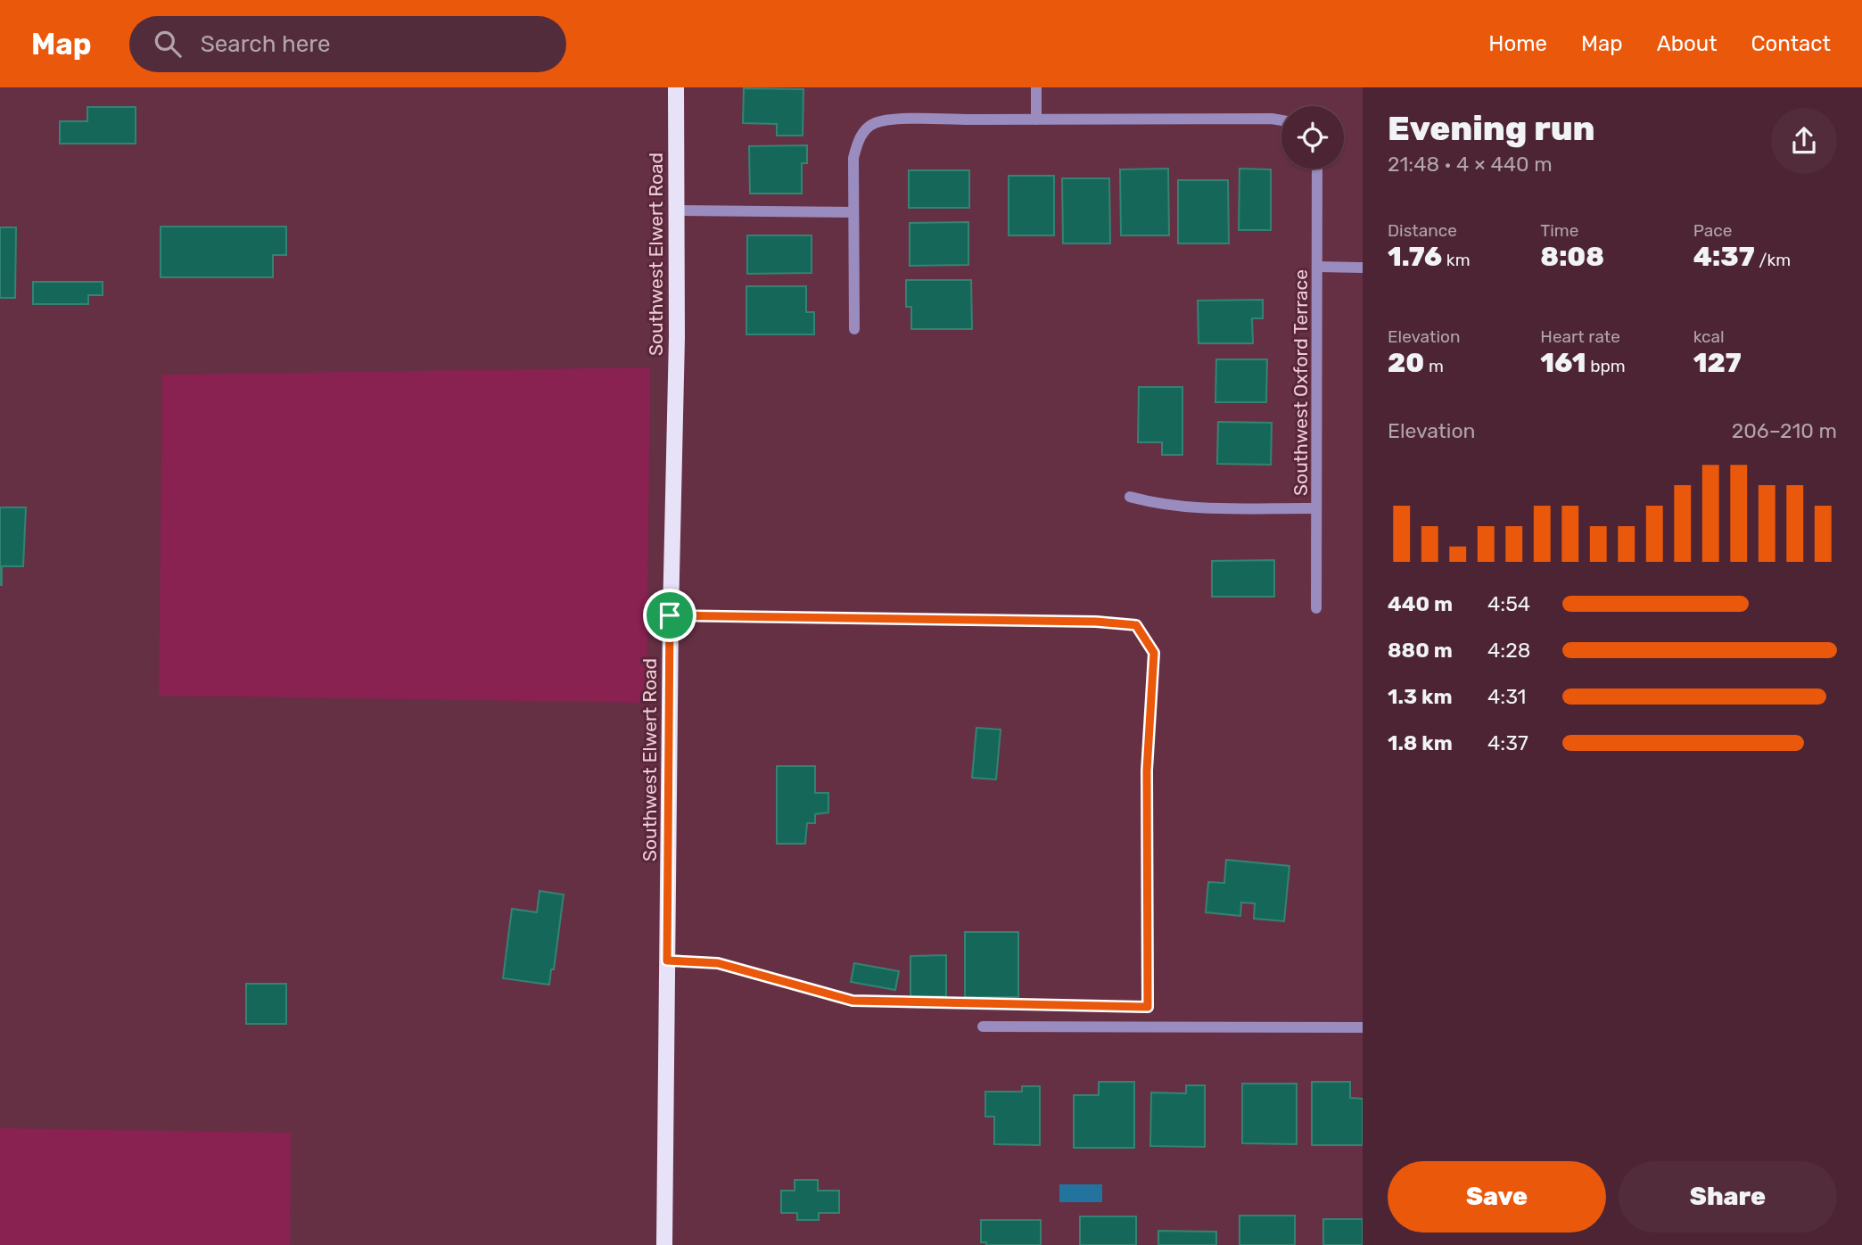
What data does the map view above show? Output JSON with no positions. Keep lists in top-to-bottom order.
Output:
{
  "streets": {
    "main road": ["Southwest Elwert Road"],
    "street": ["Southwest Oxford Terrace"]
  },
  "page": {
    "header": "Map",
    "search": "Search here",
    "nav": [
      "Home",
      "Map",
      "About",
      "Contact"
    ],
    "heading": ["Evening run", "21:48 · 4 × 440 m"],
    "stats": [
      ["Distance", "1.76 km"],
      ["Time", "8:08"],
      ["Pace", "4:37 /km"],
      ["Elevation", "20 m"],
      ["Heart rate", "161 bpm"],
      ["kcal", "127"]
    ],
    "chart": ["Elevation", "206–210 m"],
    "list": [
      {
        "name": "440 m",
        "note": "4:54"
      },
      {
        "name": "880 m",
        "note": "4:28"
      },
      {
        "name": "1.3 km",
        "note": "4:31"
      },
      {
        "name": "1.8 km",
        "note": "4:37"
      }
    ],
    "buttons": ["Save", "Share"]
  }
}
